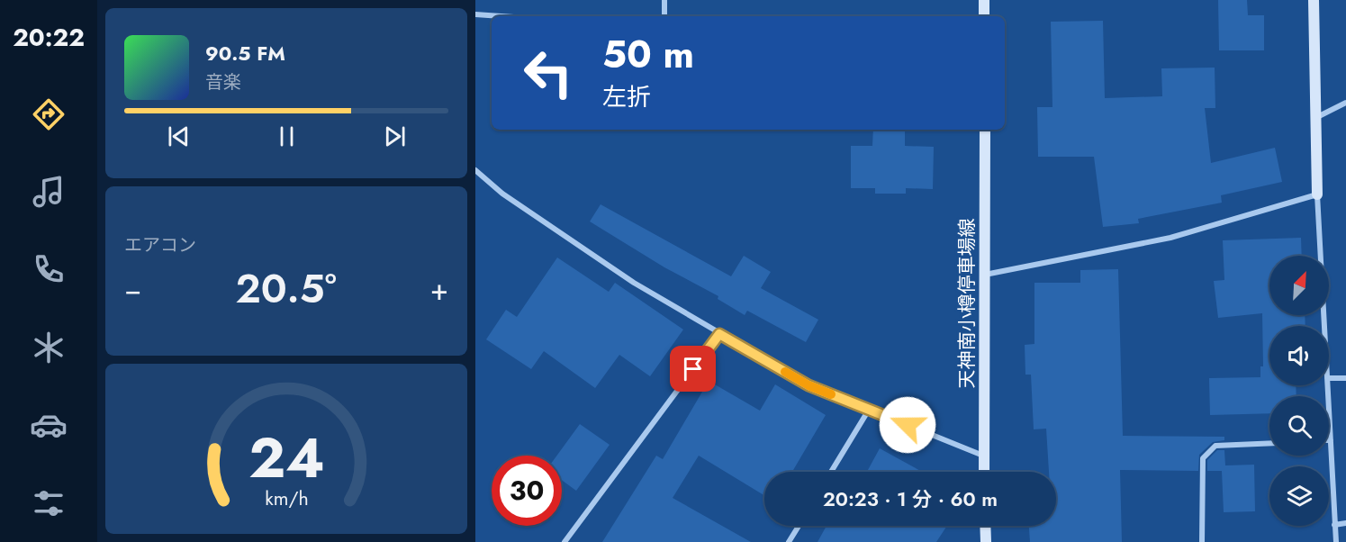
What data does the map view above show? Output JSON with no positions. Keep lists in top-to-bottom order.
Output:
{
  "streets": {
    "main road": ["天神南小樽停車場線"]
  },
  "north": "top right",
  "page": {
    "tabs": "20:22",
    "turn": ["50 m", "左折"],
    "song": ["90.5 FM", "音楽"],
    "tile": "エアコン",
    "heat": ["−", "20.5°", "+"],
    "limit": "30",
    "trip": "20:23 · 1 分 · 60 m",
    "gauge": ["24", "km/h"]
  }
}
